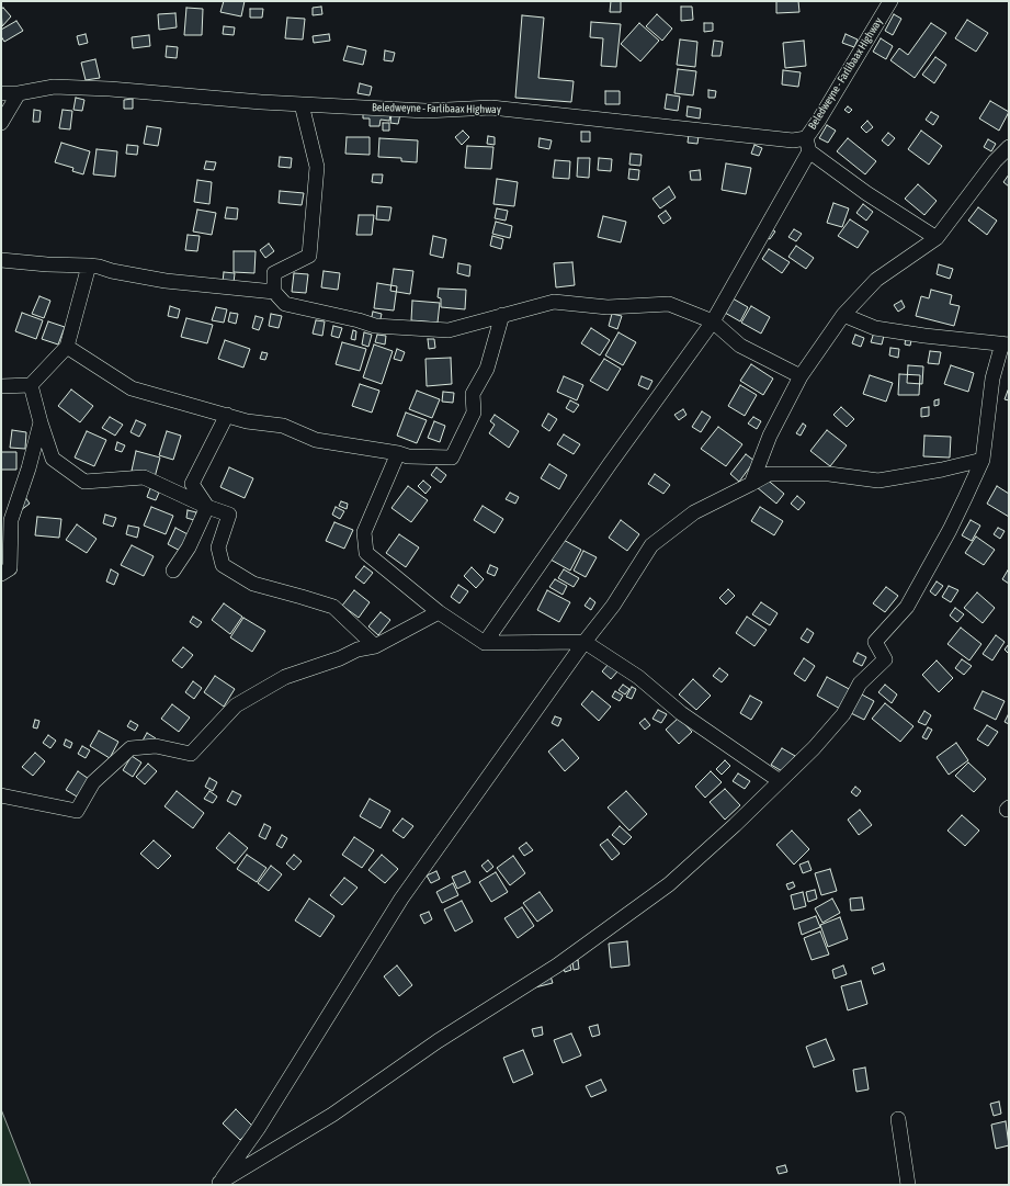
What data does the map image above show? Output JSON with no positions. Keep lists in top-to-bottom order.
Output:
{
  "streets": {
    "street": ["Beledweyne - Farlibaax Highway"]
  }
}
